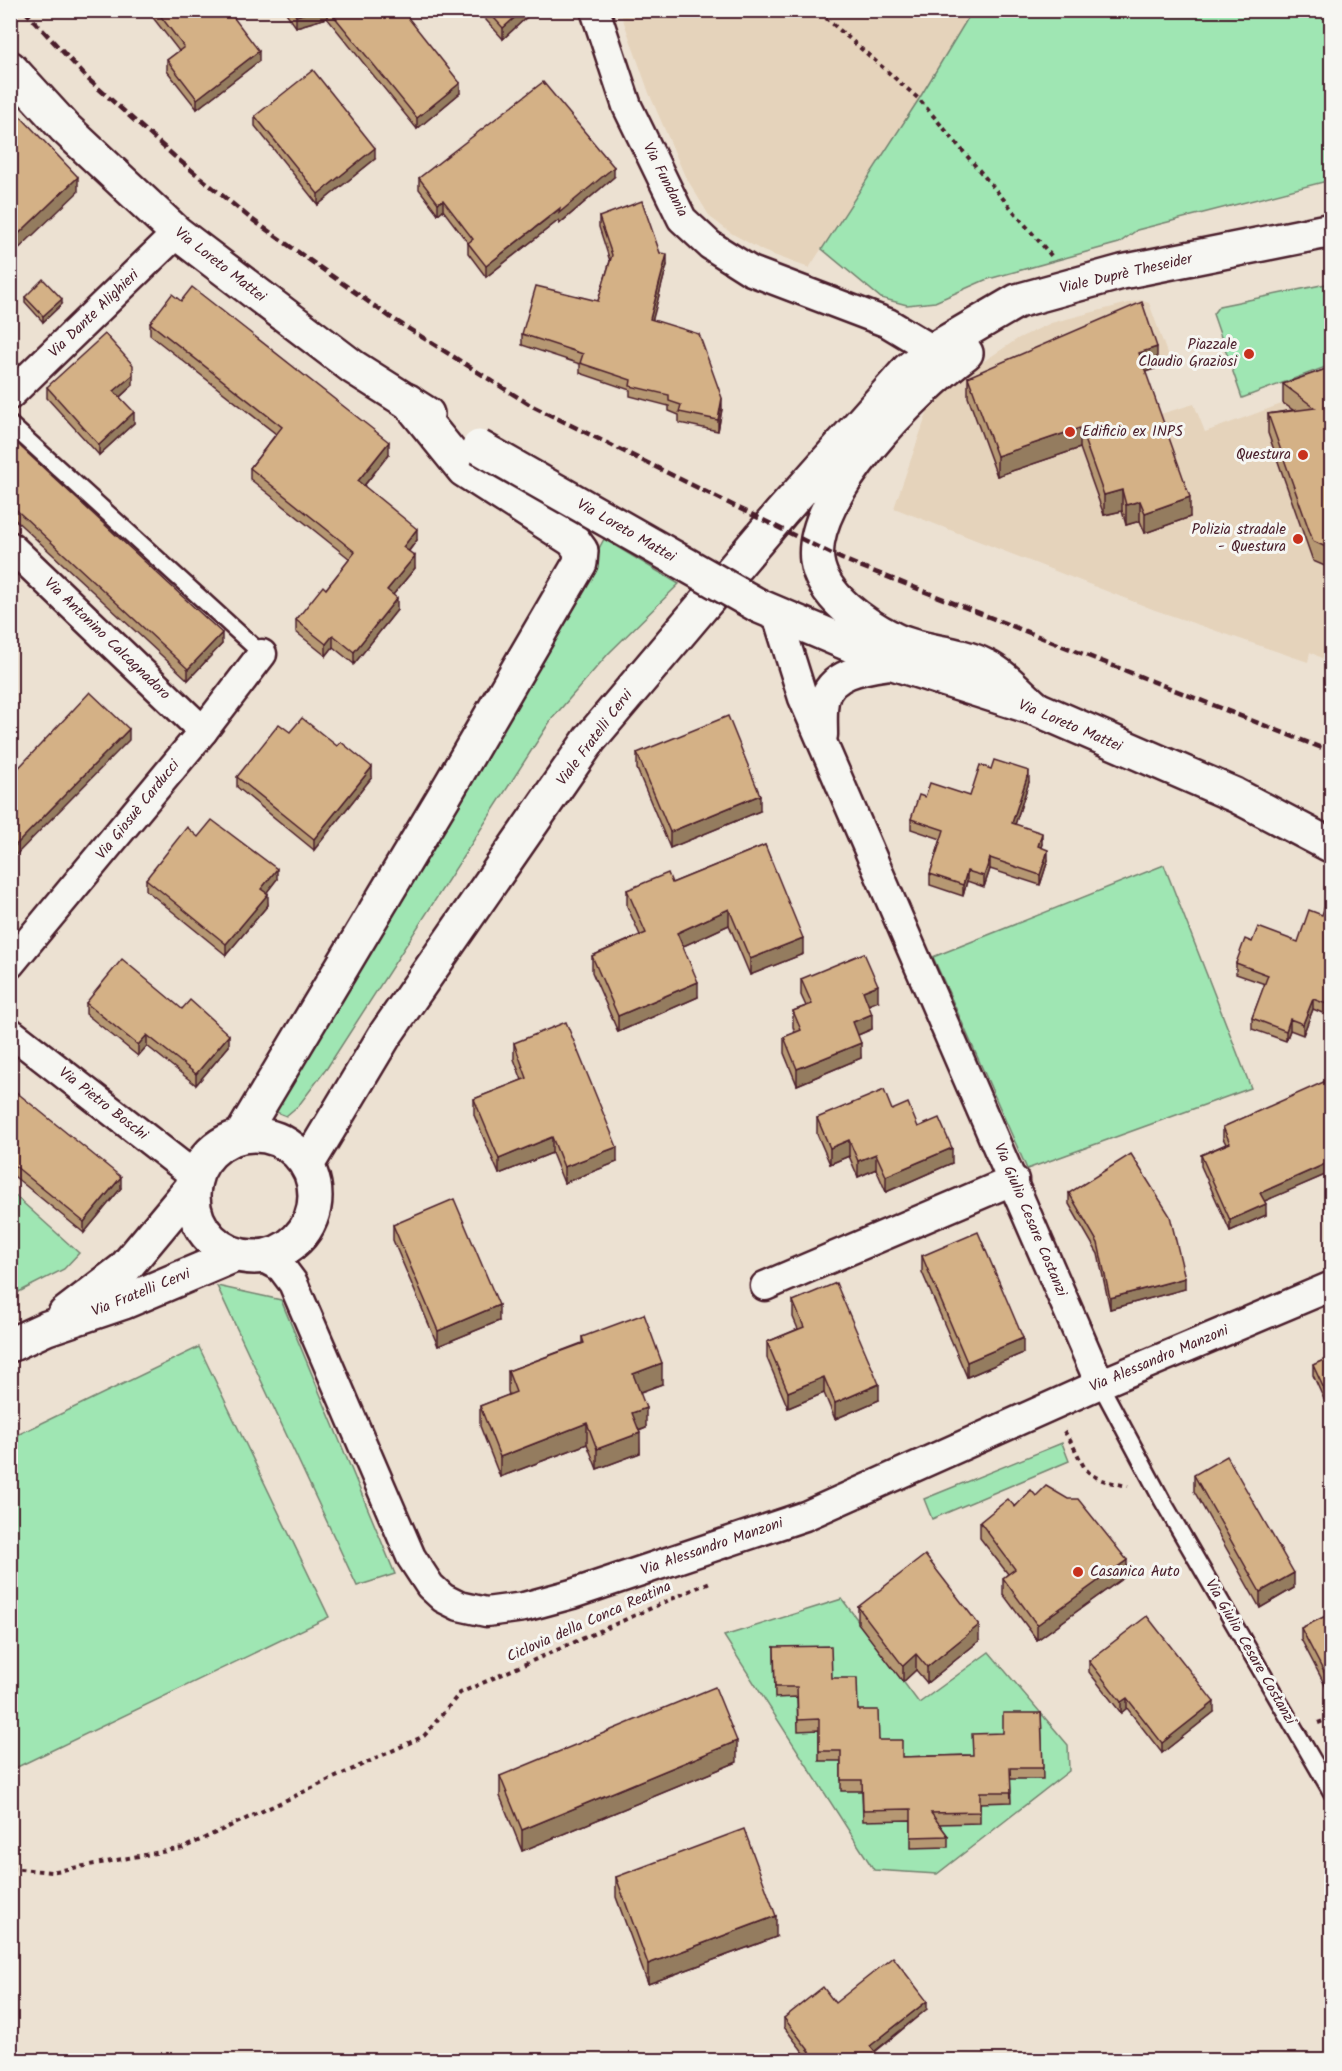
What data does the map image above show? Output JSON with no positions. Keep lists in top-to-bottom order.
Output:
{
  "streets": {
    "street": [
      "Via Fundania",
      "Via Loreto Mattei",
      "Viale Duprè Theseider",
      "Via Dante Alighieri",
      "Via Antonino Calcagnadoro",
      "Viale Fratelli Cervi",
      "Via Giosuè Carducci",
      "Via Pietro Boschi",
      "Via Giulio Cesare Costanzi",
      "Via Fratelli Cervi",
      "Via Alessandro Manzoni"
    ],
    "path": ["Ciclovia della Conca Reatina"]
  },
  "crossings": [
    ["Via Fundania", "Viale Duprè Theseider"],
    ["Via Fundania", "Viale Fratelli Cervi"],
    ["Via Loreto Mattei", "Via Dante Alighieri"],
    ["Via Loreto Mattei", "Via Giulio Cesare Costanzi"],
    ["Viale Duprè Theseider", "Viale Fratelli Cervi"],
    ["Via Antonino Calcagnadoro", "Via Giosuè Carducci"],
    ["Viale Fratelli Cervi", "Via Pietro Boschi"],
    ["Viale Fratelli Cervi", "Via Fratelli Cervi"],
    ["Viale Fratelli Cervi", "Via Alessandro Manzoni"],
    ["Via Pietro Boschi", "Via Fratelli Cervi"],
    ["Via Pietro Boschi", "Via Alessandro Manzoni"],
    ["Via Giulio Cesare Costanzi", "Via Alessandro Manzoni"],
    ["Via Fratelli Cervi", "Via Alessandro Manzoni"]
  ],
  "places": [
    "Piazzale Claudio Graziosi",
    "Edificio ex INPS",
    "Questura",
    "Polizia stradale - Questura",
    "Casanica Auto"
  ]
}
